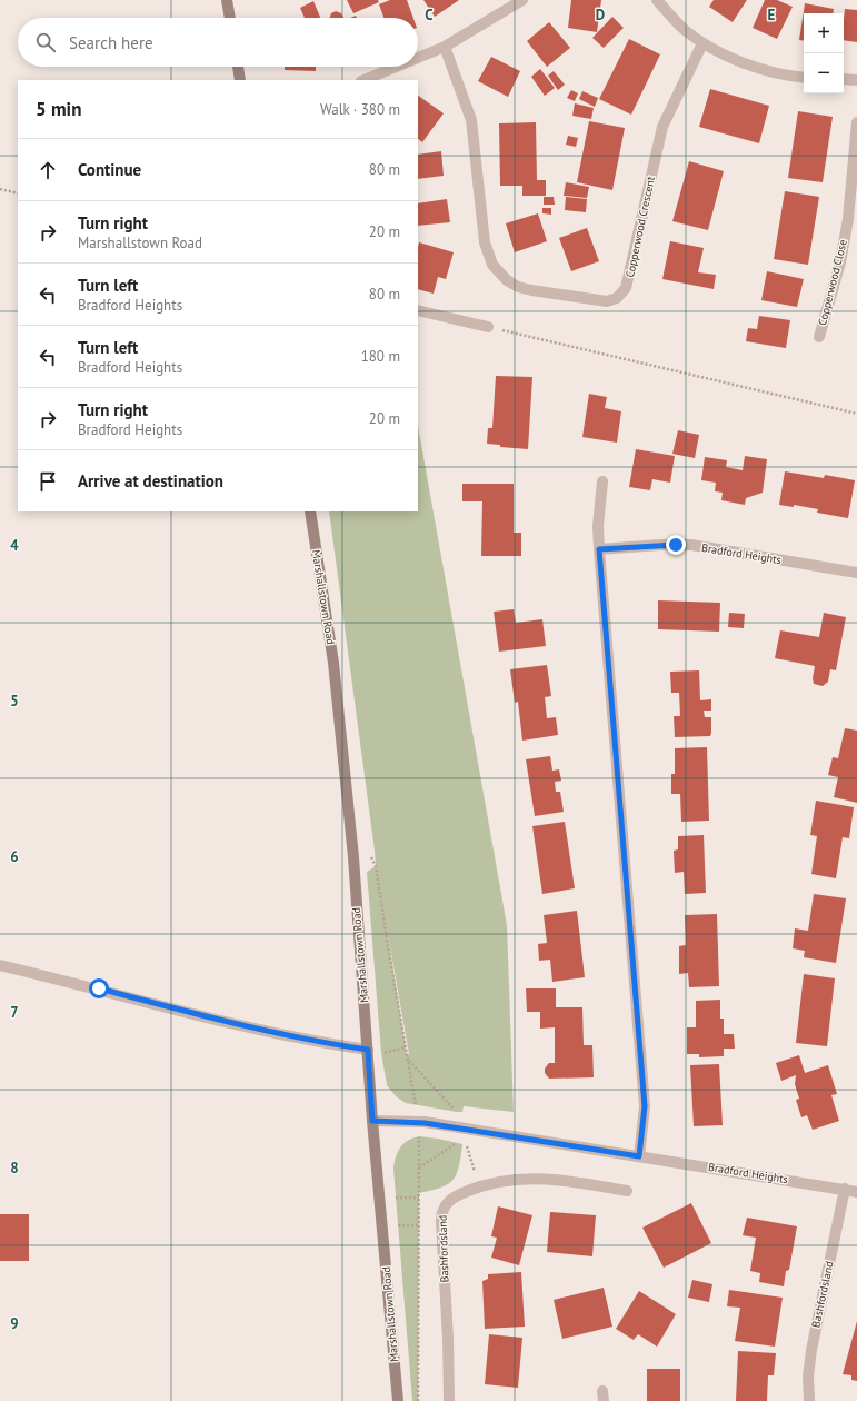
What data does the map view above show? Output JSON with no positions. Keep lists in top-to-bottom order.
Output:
{
  "streets": {
    "main road": ["Marshallstown Road"],
    "street": [
      "Copperwood Crescent",
      "Copperwood Close",
      "Bradford Heights",
      "Bashfordsland"
    ]
  },
  "crossings": [
    ["Bradford Heights", "Marshallstown Road"],
    ["Bradford Heights", "Bashfordsland"]
  ],
  "page": {
    "map_buttons": ["+", "−"],
    "search": "Search here",
    "heading": ["5 min", "Walk · 380 m"],
    "list": [
      ["Continue", "80 m"],
      ["Turn right", "Marshallstown Road", "20 m"],
      ["Turn left", "Bradford Heights", "80 m"],
      ["Turn left", "Bradford Heights", "180 m"],
      ["Turn right", "Bradford Heights", "20 m"],
      "Arrive at destination"
    ]
  },
  "grid": {
    "columns": ["C", "D", "E"],
    "rows": [
      "4",
      "5",
      "6",
      "7",
      "8",
      "9"
    ]
  }
}
